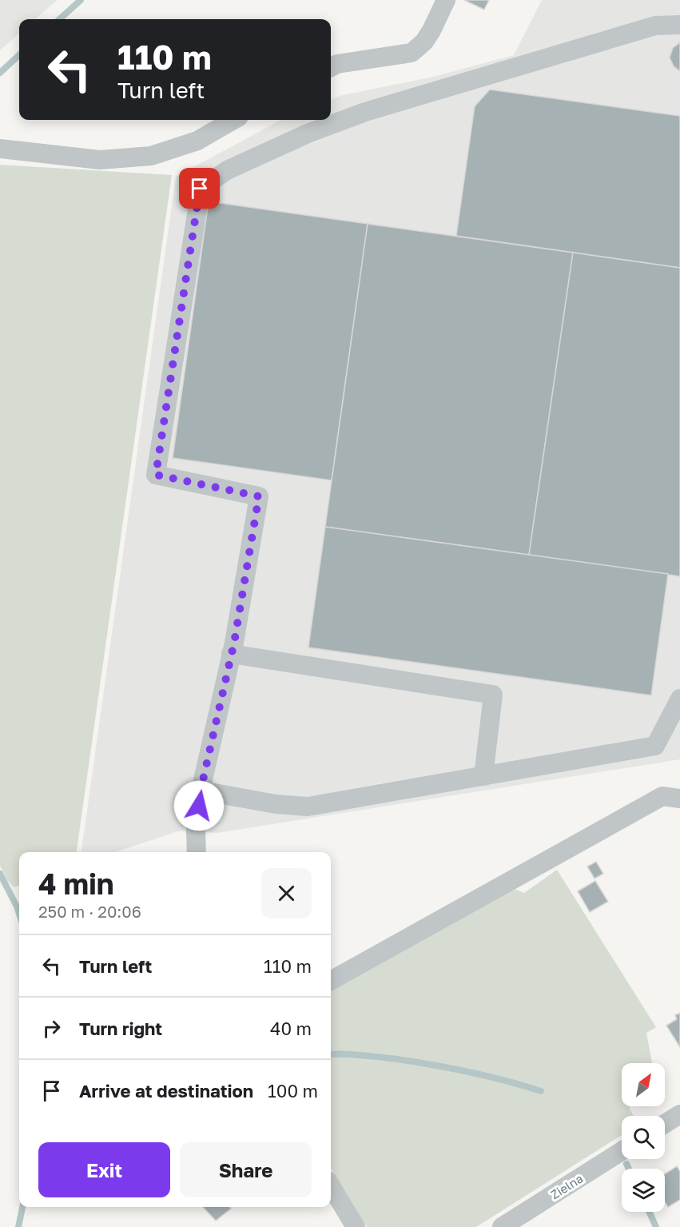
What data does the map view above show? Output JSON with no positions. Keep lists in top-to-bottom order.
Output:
{
  "streets": {
    "street": ["Zielna"]
  },
  "north": "top right",
  "page": {
    "turn": ["110 m", "Turn left"],
    "heading": ["4 min", "250 m · 20:06"],
    "list": [
      {
        "name": "Turn left",
        "value": "110 m"
      },
      {
        "name": "Turn right",
        "value": "40 m"
      },
      {
        "name": "Arrive at destination",
        "value": "100 m"
      }
    ],
    "buttons": ["Exit", "Share"]
  }
}
